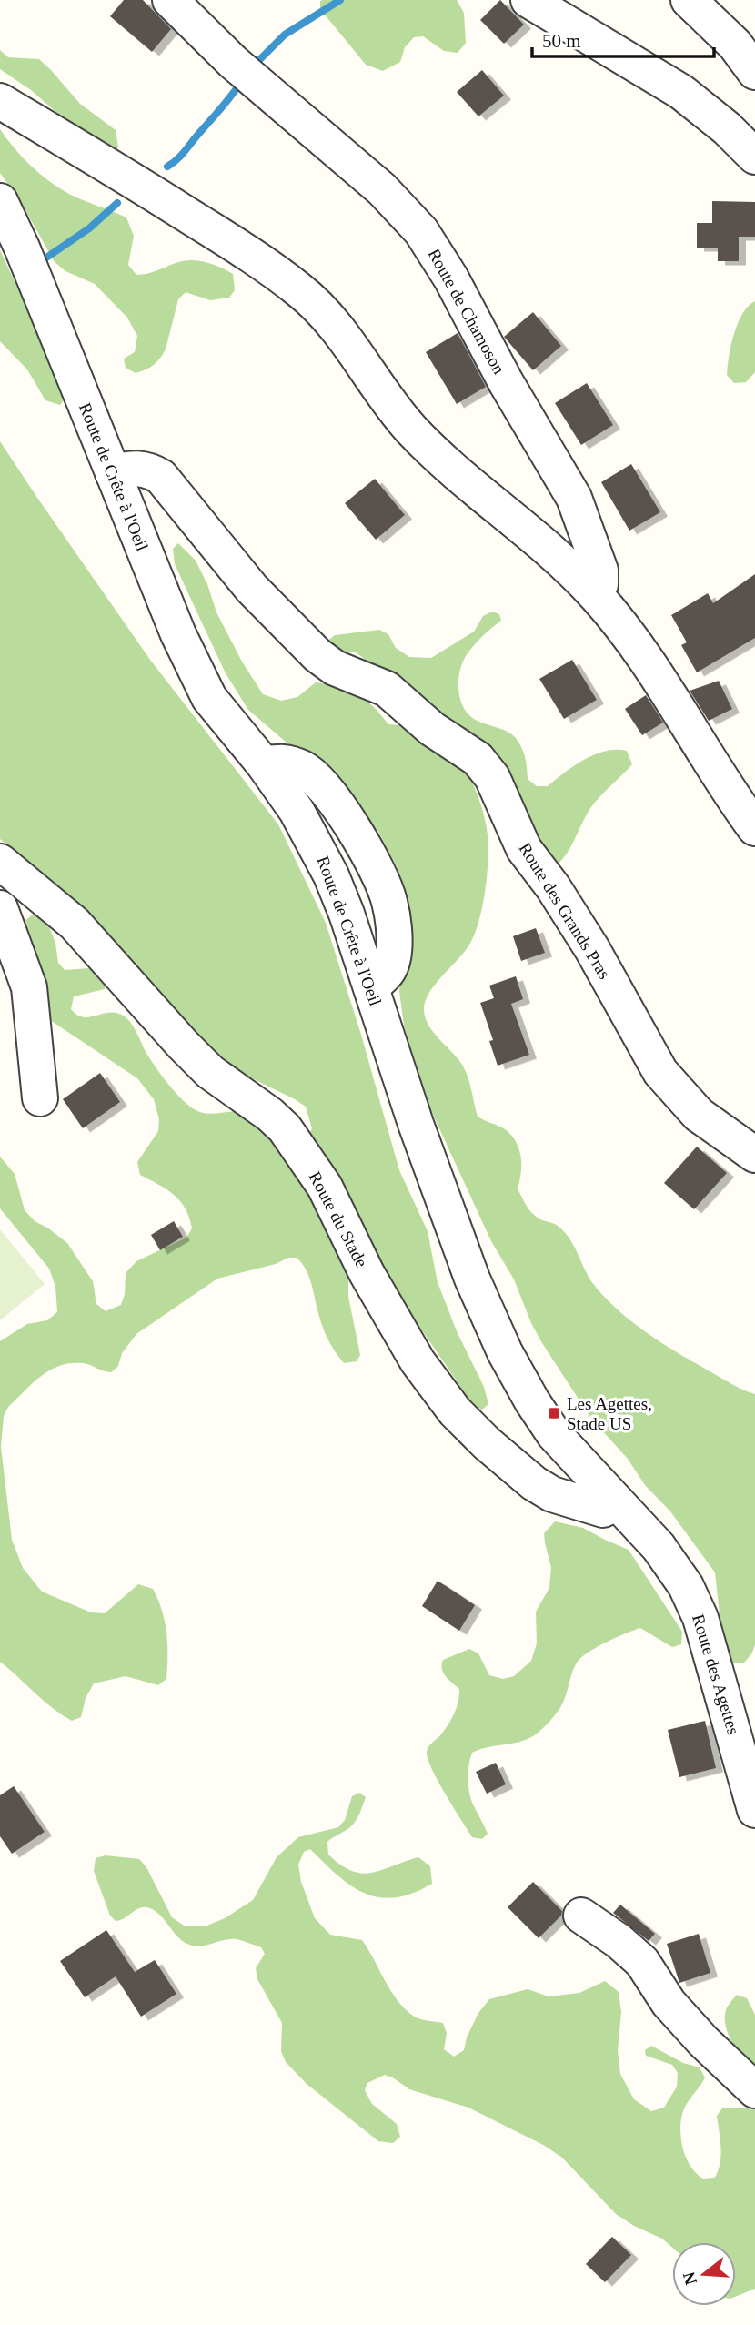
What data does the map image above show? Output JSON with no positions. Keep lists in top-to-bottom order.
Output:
{
  "streets": {
    "street": [
      "Route de Chamoson",
      "Route de Crête à l'Oeil",
      "Route des Grands Pras",
      "Route du Stade",
      "Route des Agettes"
    ]
  },
  "crossings": [
    ["Route de Crête à l'Oeil", "Route des Grands Pras"],
    ["Route de Crête à l'Oeil", "Route du Stade"],
    ["Route de Crête à l'Oeil", "Route des Agettes"]
  ],
  "places": {
    "transit": ["Les Agettes, Stade US"]
  },
  "scale_bar": "50 m",
  "north": "left"
}
